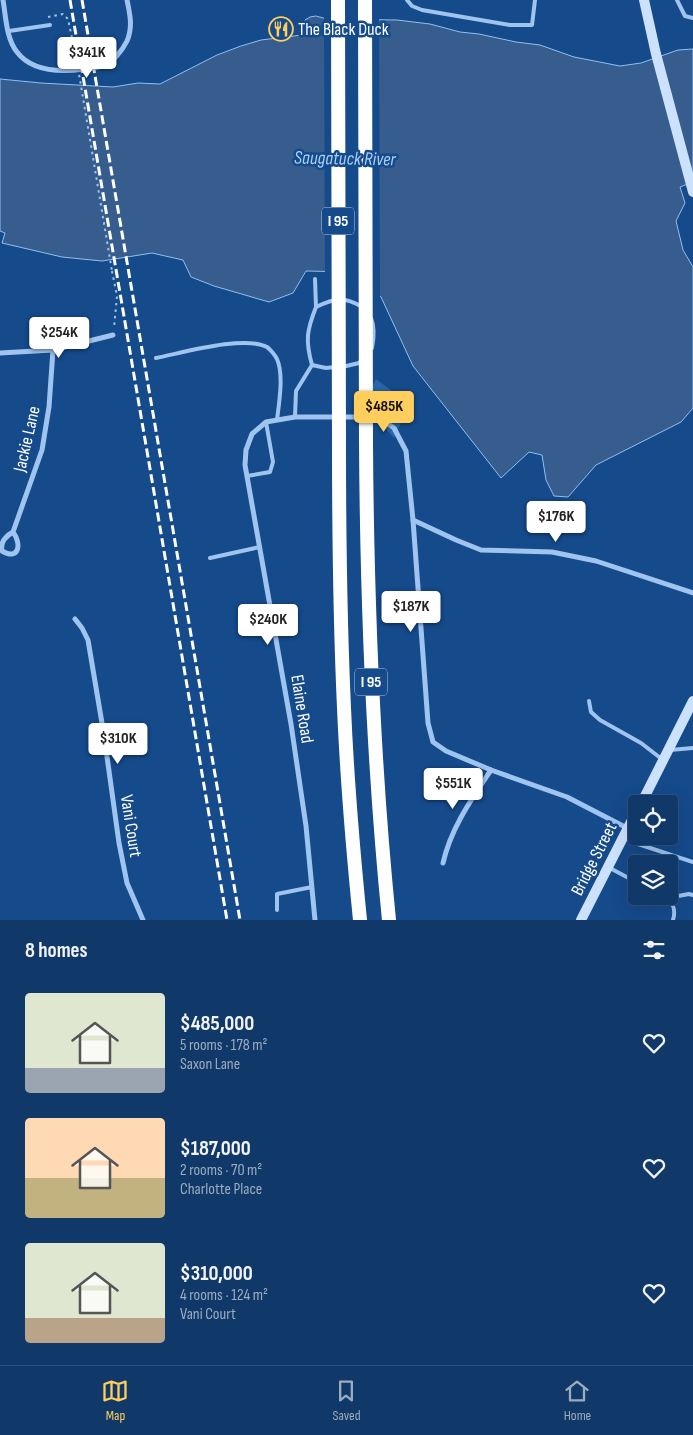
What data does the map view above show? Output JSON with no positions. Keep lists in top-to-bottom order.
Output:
{
  "streets": {
    "highway": ["I 95"],
    "main road": ["Bridge Street"],
    "street": ["Jackie Lane", "Elaine Road", "Vani Court"]
  },
  "water": ["Saugatuck River"],
  "places": {
    "restaurant": ["The Black Duck"]
  },
  "page": {
    "price": [
      "$341K",
      "$254K",
      "$485K",
      "$176K",
      "$187K",
      "$240K",
      "$310K",
      "$551K"
    ],
    "heading": "8 homes",
    "list": [
      {
        "name": "$485,000",
        "note": "5 rooms · 178 m² · Saxon Lane"
      },
      {
        "name": "$187,000",
        "note": "2 rooms · 70 m² · Charlotte Place"
      },
      {
        "name": "$310,000",
        "note": "4 rooms · 124 m² · Vani Court"
      }
    ],
    "tabs": ["Map", "Saved", "Home"]
  }
}
